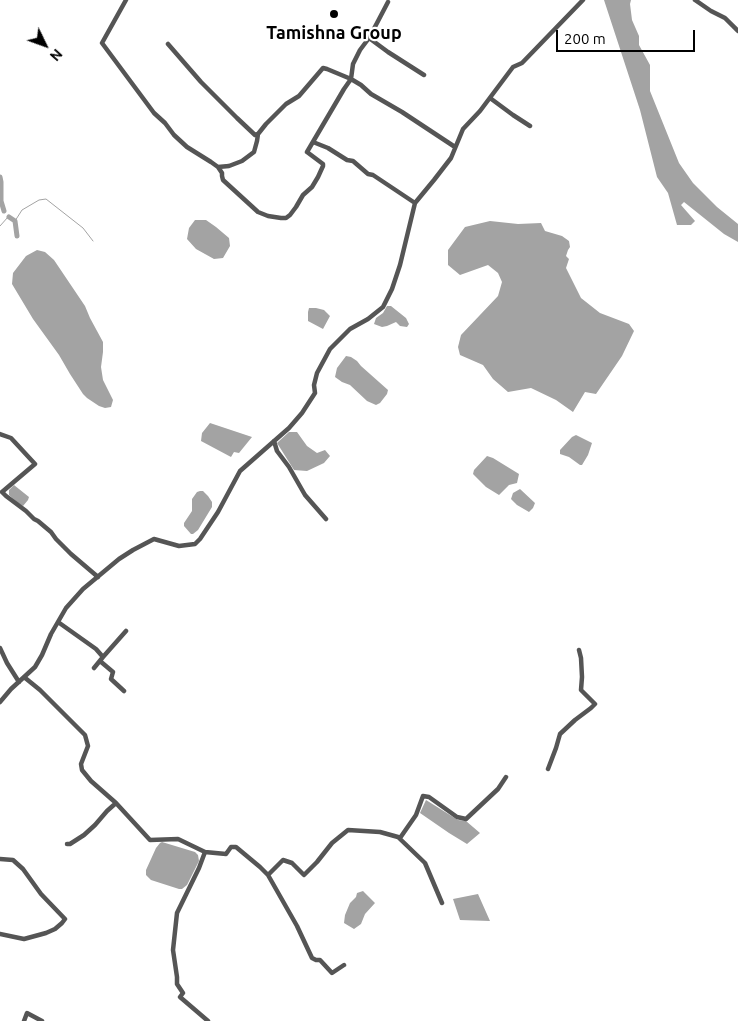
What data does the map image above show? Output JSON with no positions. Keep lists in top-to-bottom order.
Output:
{
  "places": ["Tamishna Group"],
  "scale_bar": "200 m",
  "north": "bottom right"
}
